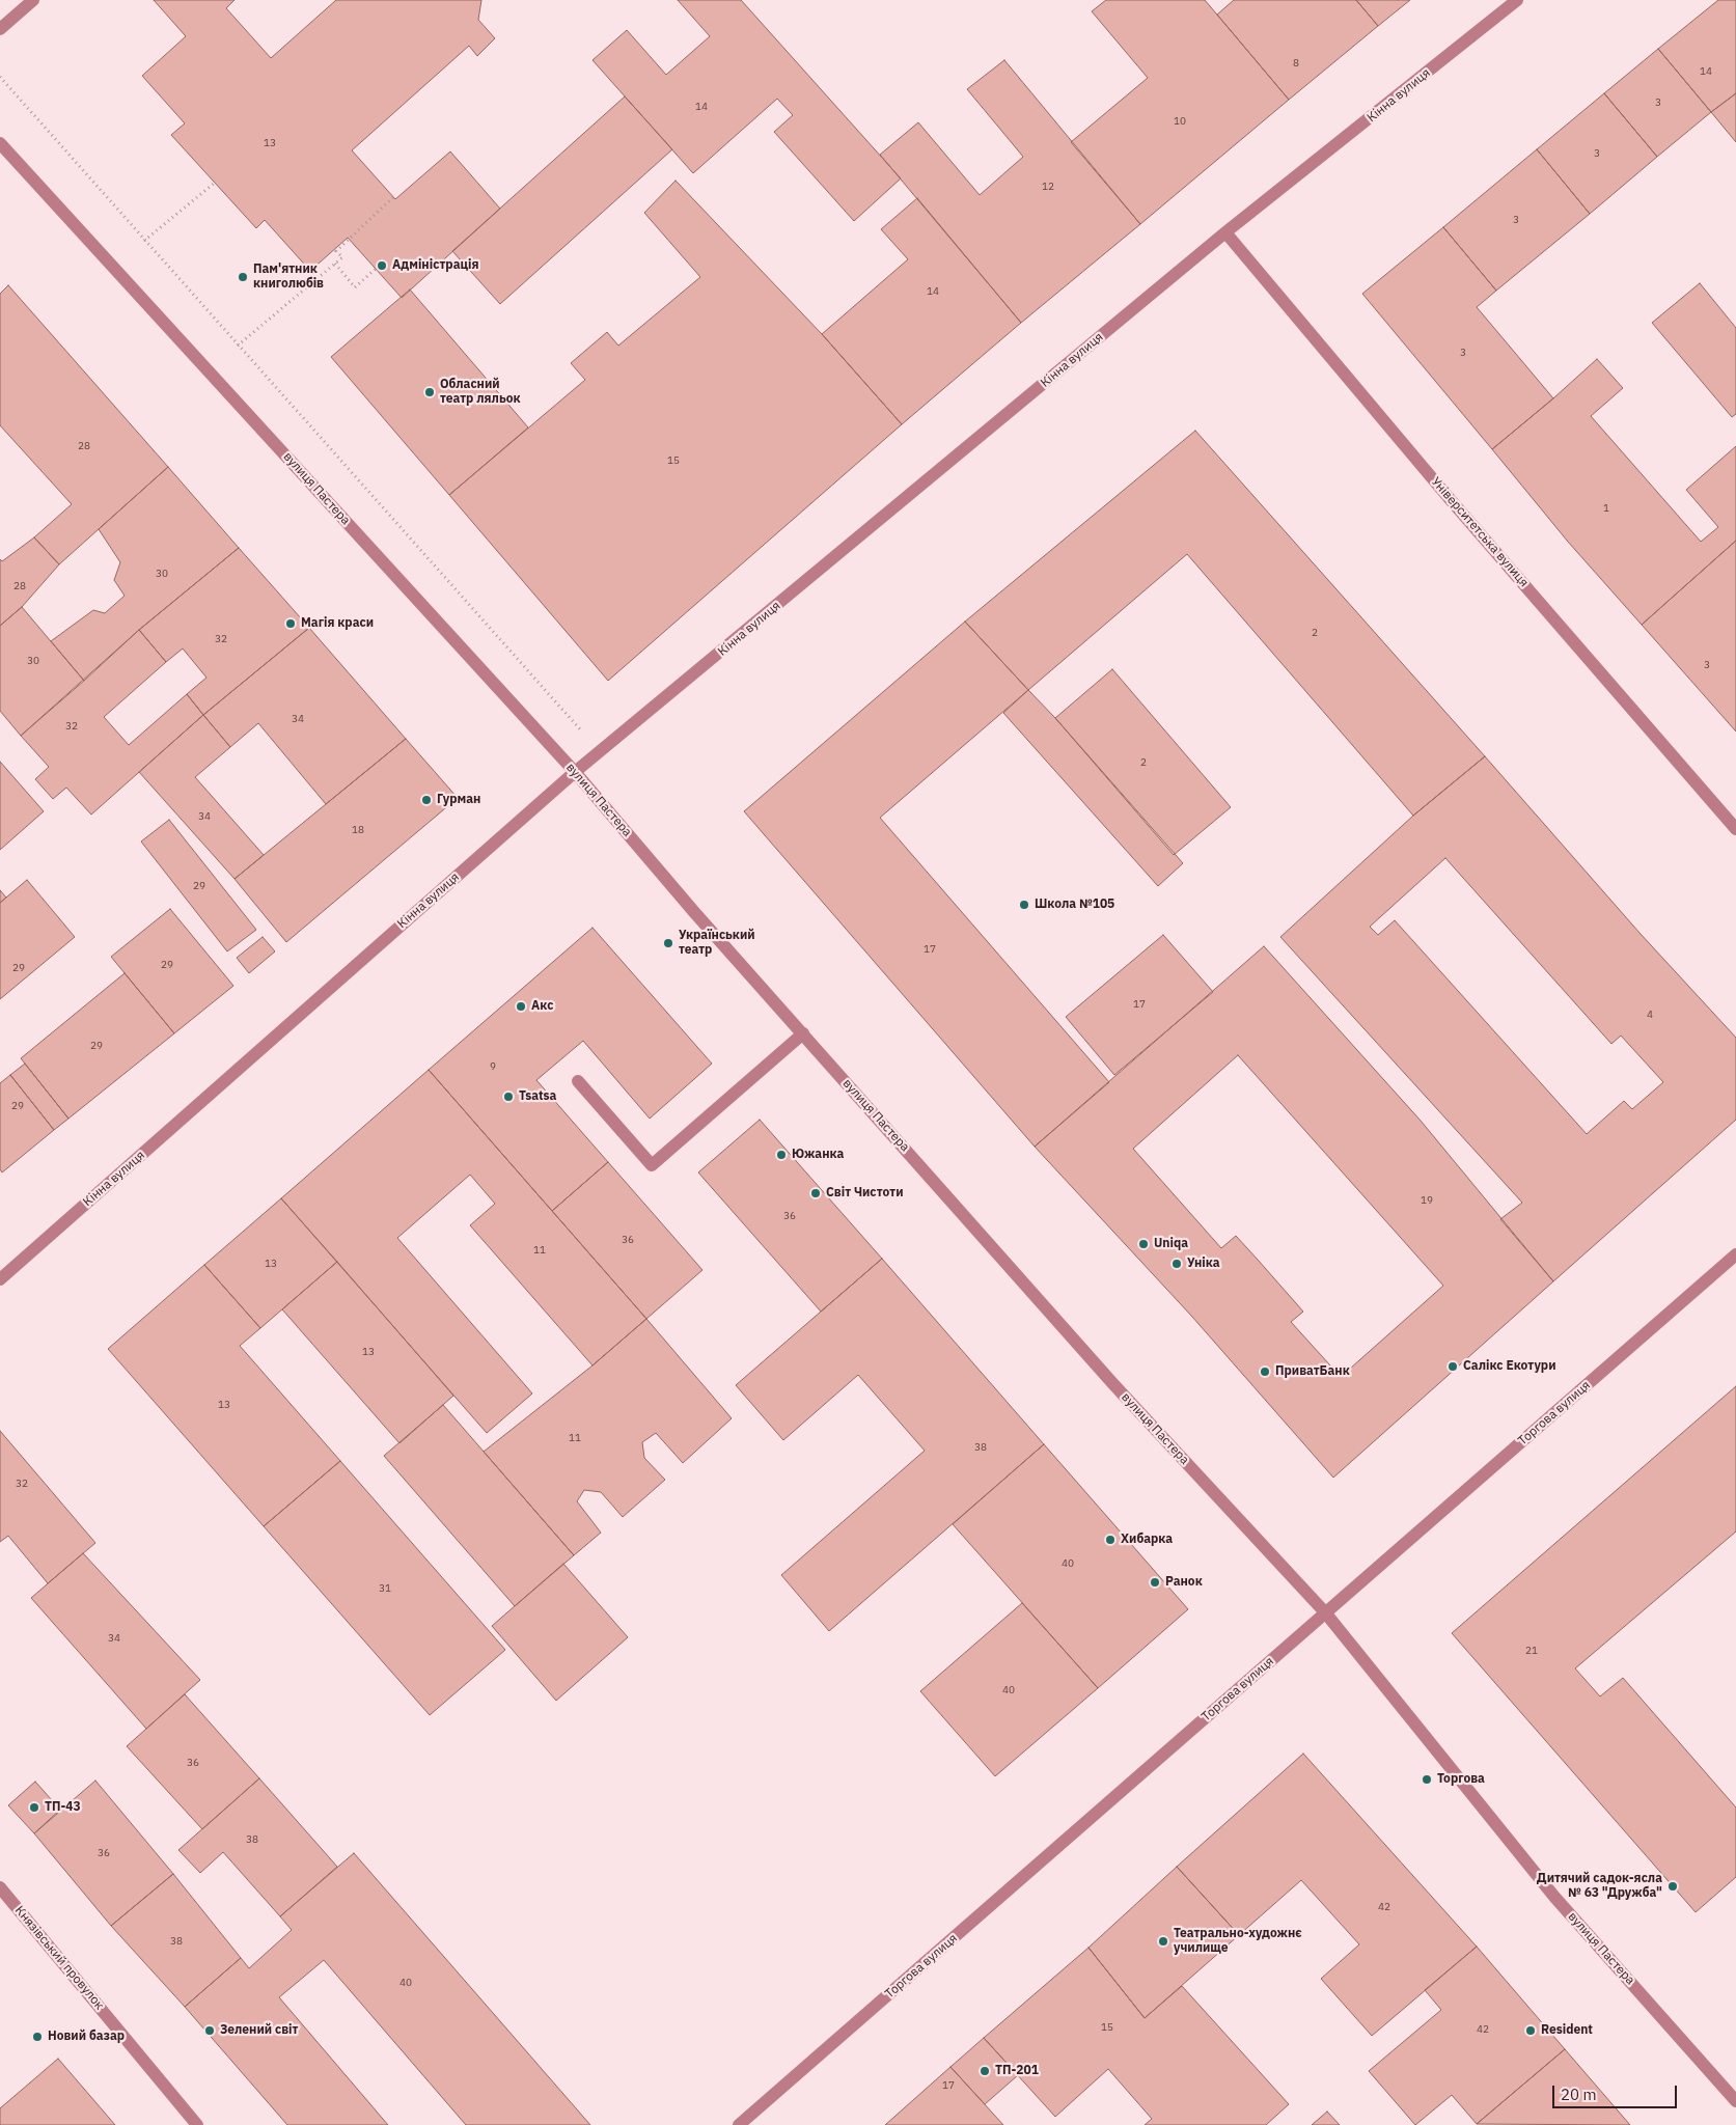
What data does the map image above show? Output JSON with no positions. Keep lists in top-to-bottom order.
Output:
{
  "streets": {
    "street": [
      "Кінна вулиця",
      "вулиця Пастера",
      "Університетська вулиця",
      "Торгова вулиця",
      "Князівський провулок"
    ]
  },
  "crossings": [
    ["Кінна вулиця", "вулиця Пастера"],
    ["Кінна вулиця", "Університетська вулиця"],
    ["вулиця Пастера", "Торгова вулиця"]
  ],
  "places": [
    "Адміністрація",
    "Пам'ятник книголюбів",
    "Обласний театр ляльок",
    "Магія краси",
    "Гурман",
    "Школа №105",
    "Український театр",
    "Акс",
    "Tsatsa",
    "Южанка",
    "Світ Чистоти",
    "Uniqa",
    "Уніка",
    "Салікс Екотури",
    "ПриватБанк",
    "Хибарка",
    "Ранок",
    "Торгова",
    "ТП-43",
    "Дитячий садок-ясла № 63 \"Дружба\"",
    "Театрально-художнє училище",
    "Зелений світ",
    "Resident",
    "Новий базар",
    "ТП-201"
  ],
  "house_numbers": [
    "8",
    "14",
    "3",
    "14",
    "10",
    "13",
    "3",
    "12",
    "3",
    "14",
    "3",
    "28",
    "15",
    "1",
    "30",
    "28",
    "2",
    "32",
    "30",
    "3",
    "34",
    "32",
    "2",
    "34",
    "18",
    "29",
    "17",
    "29",
    "29",
    "17",
    "4",
    "29",
    "9",
    "29",
    "19",
    "36",
    "36",
    "11",
    "13",
    "13",
    "13",
    "11",
    "38",
    "32",
    "40",
    "31",
    "34",
    "21",
    "40",
    "36",
    "38",
    "36",
    "42",
    "38",
    "40",
    "15",
    "42",
    "17"
  ],
  "scale_bar": "20 m"
}
